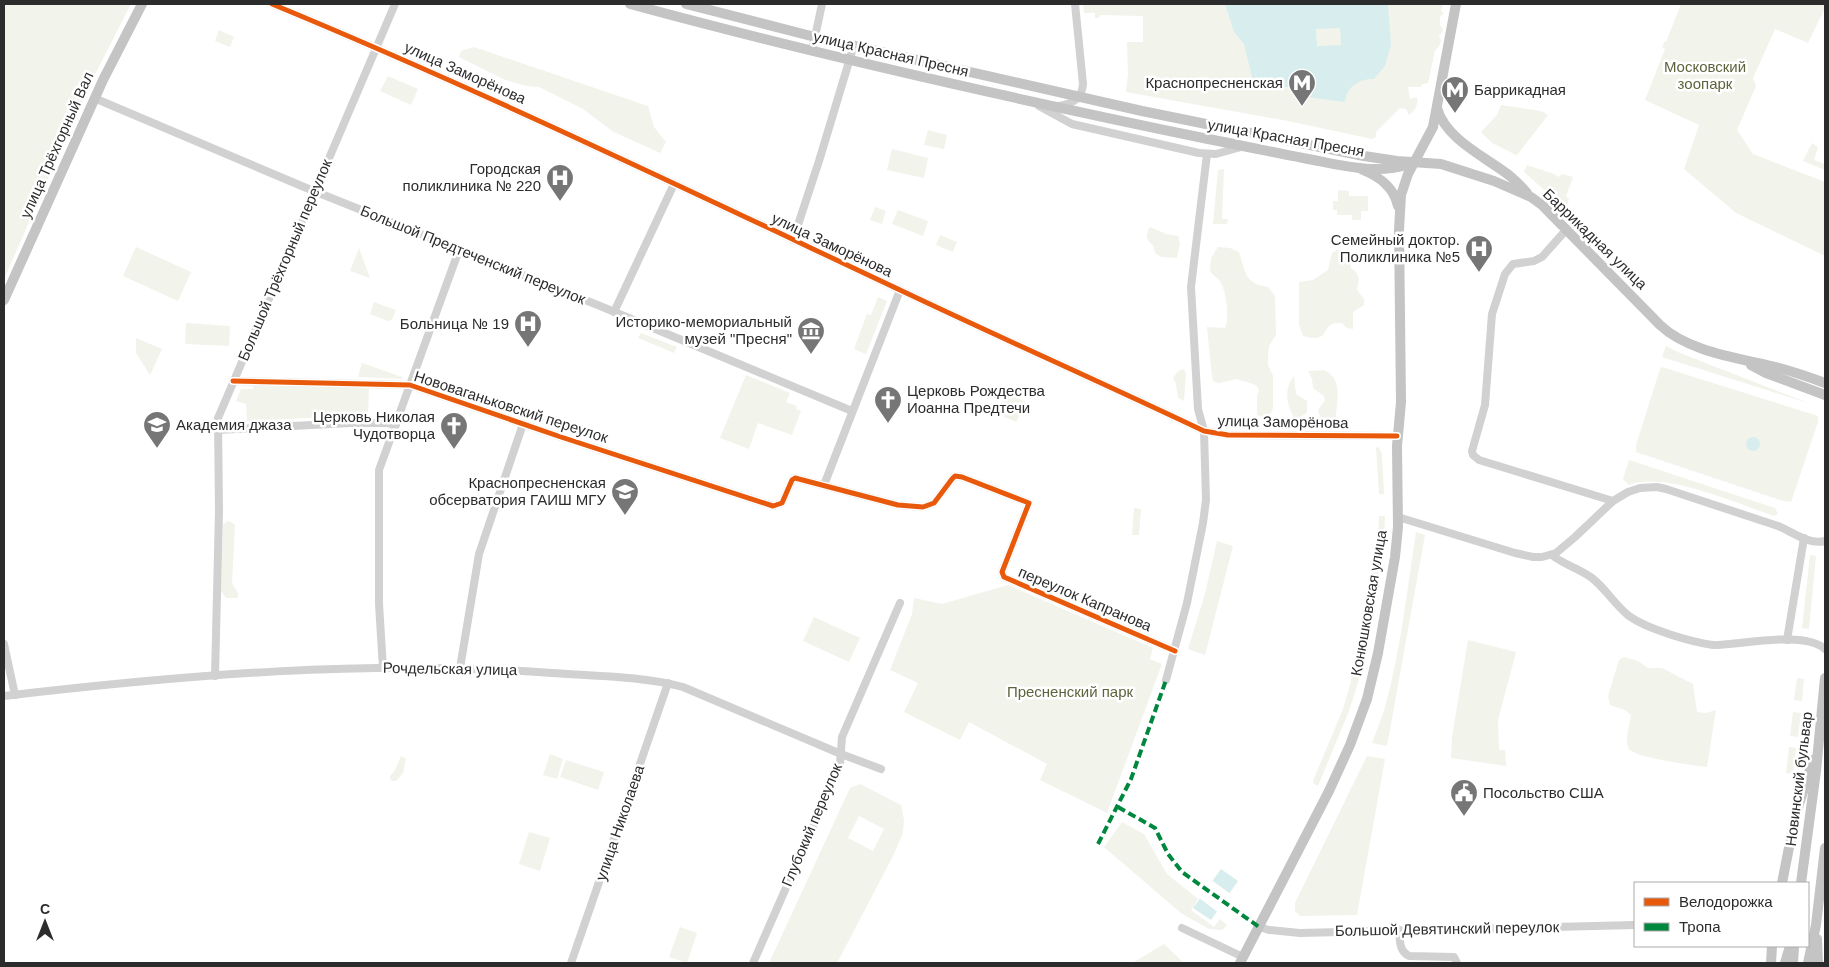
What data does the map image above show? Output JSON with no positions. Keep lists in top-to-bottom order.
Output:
{
  "streets": {
    "main road": [
      "улица Красная Пресня",
      "улица Трёхгорный Вал",
      "Баррикадная улица",
      "Конюшковская улица",
      "Новинский бульвар"
    ],
    "street": [
      "улица Заморёнова",
      "Большой Предтеченский переулок",
      "Большой Трёхгорный переулок",
      "Нововаганьковский переулок",
      "переулок Капранова",
      "Рочдельская улица",
      "улица Николаева",
      "Глубокий переулок",
      "Большой Девятинский переулок"
    ]
  },
  "crossings": [
    ["улица Красная Пресня", "Баррикадная улица"],
    ["улица Красная Пресня", "Конюшковская улица"],
    ["улица Заморёнова", "Большой Трёхгорный переулок"],
    ["улица Заморёнова", "Конюшковская улица"],
    ["улица Трёхгорный Вал", "Большой Предтеченский переулок"],
    ["Баррикадная улица", "Конюшковская улица"],
    ["Большой Предтеченский переулок", "Большой Трёхгорный переулок"],
    ["Большой Трёхгорный переулок", "Нововаганьковский переулок"],
    ["Большой Трёхгорный переулок", "Рочдельская улица"],
    ["Нововаганьковский переулок", "переулок Капранова"],
    ["Конюшковская улица", "Большой Девятинский переулок"],
    ["Рочдельская улица", "улица Николаева"],
    ["Рочдельская улица", "Глубокий переулок"]
  ],
  "parks": ["Московский зоопарк", "Пресненский парк"],
  "places": {
    "metro station": ["Краснопресненская", "Баррикадная"],
    "hospital": ["Городская поликлиника № 220", "Семейный доктор. Поликлиника №5", "Больница № 19"],
    "museum": ["Историко-мемориальный музей \"Пресня\""],
    "church": ["Церковь Рождества Иоанна Предтечи", "Церковь Николая Чудотворца"],
    "school or university": ["Академия джаза", "Краснопресненская обсерватория ГАИШ МГУ"],
    "public building": ["Посольство США"]
  },
  "legend": ["Велодорожка", "Тропа"],
  "north": "top"
}
